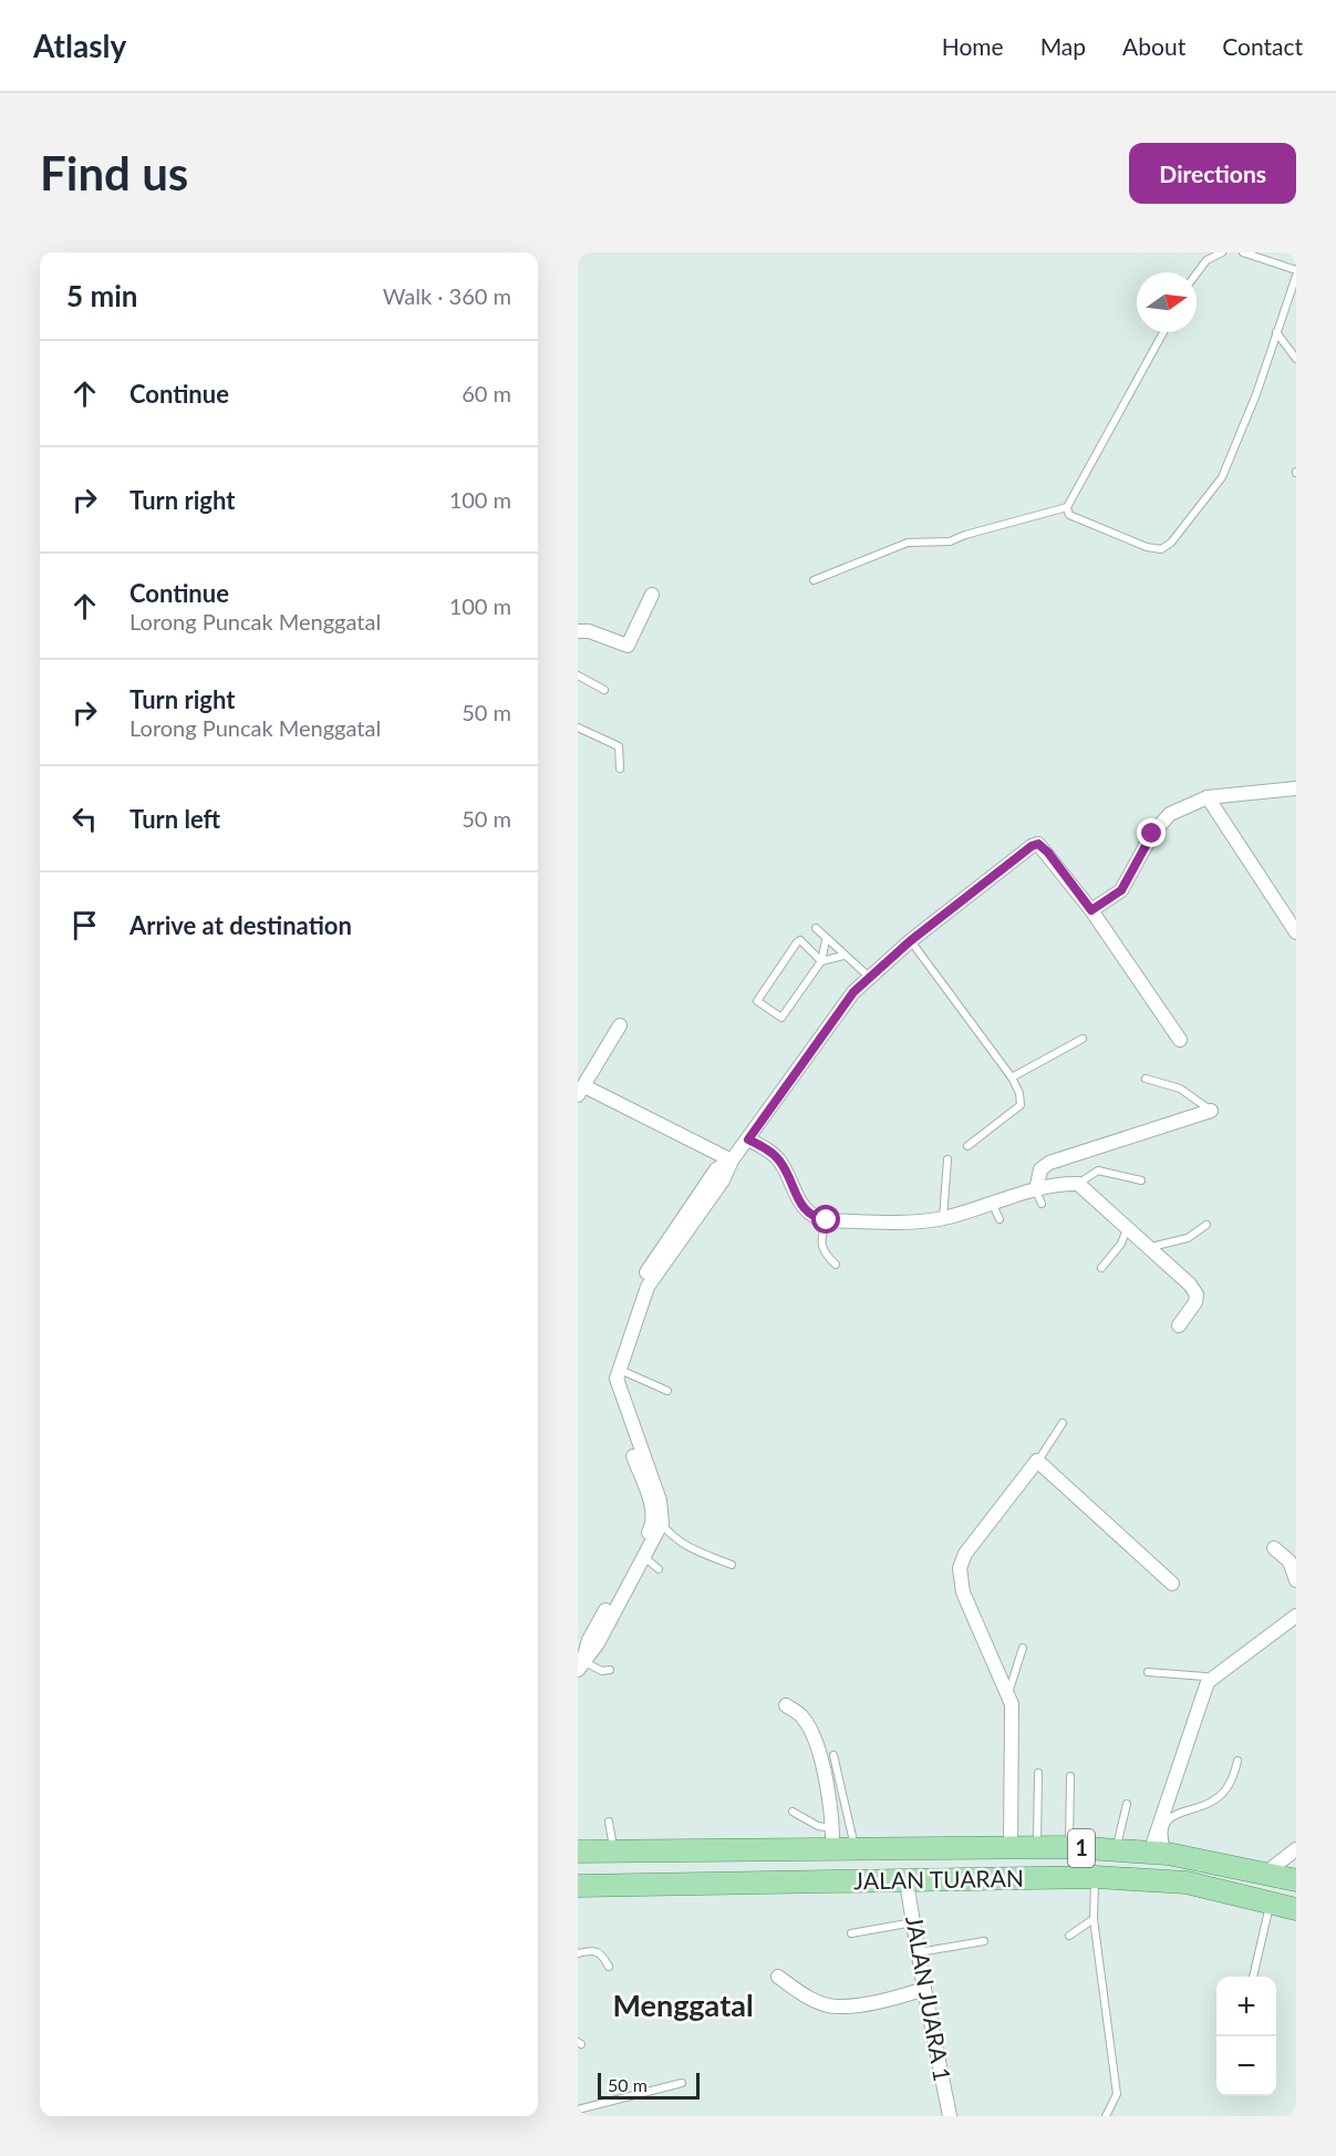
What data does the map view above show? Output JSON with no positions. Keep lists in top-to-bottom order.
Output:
{
  "streets": {
    "main road": ["1", "JALAN TUARAN"],
    "street": ["JALAN JUARA 1"]
  },
  "crossings": [
    ["JALAN TUARAN", "JALAN JUARA 1"]
  ],
  "districts": ["Menggatal"],
  "scale_bar": "50 m",
  "north": "right",
  "page": {
    "header": "Atlasly",
    "nav": [
      "Home",
      "Map",
      "About",
      "Contact"
    ],
    "buttons": "Directions",
    "title": "Find us",
    "heading": ["5 min", "Walk · 360 m"],
    "list": [
      ["Continue", "60 m"],
      ["Turn right", "100 m"],
      ["Continue", "Lorong Puncak Menggatal", "100 m"],
      ["Turn right", "Lorong Puncak Menggatal", "50 m"],
      ["Turn left", "50 m"],
      "Arrive at destination"
    ],
    "map_buttons": ["+", "−"],
    "scale": "50 m"
  }
}
